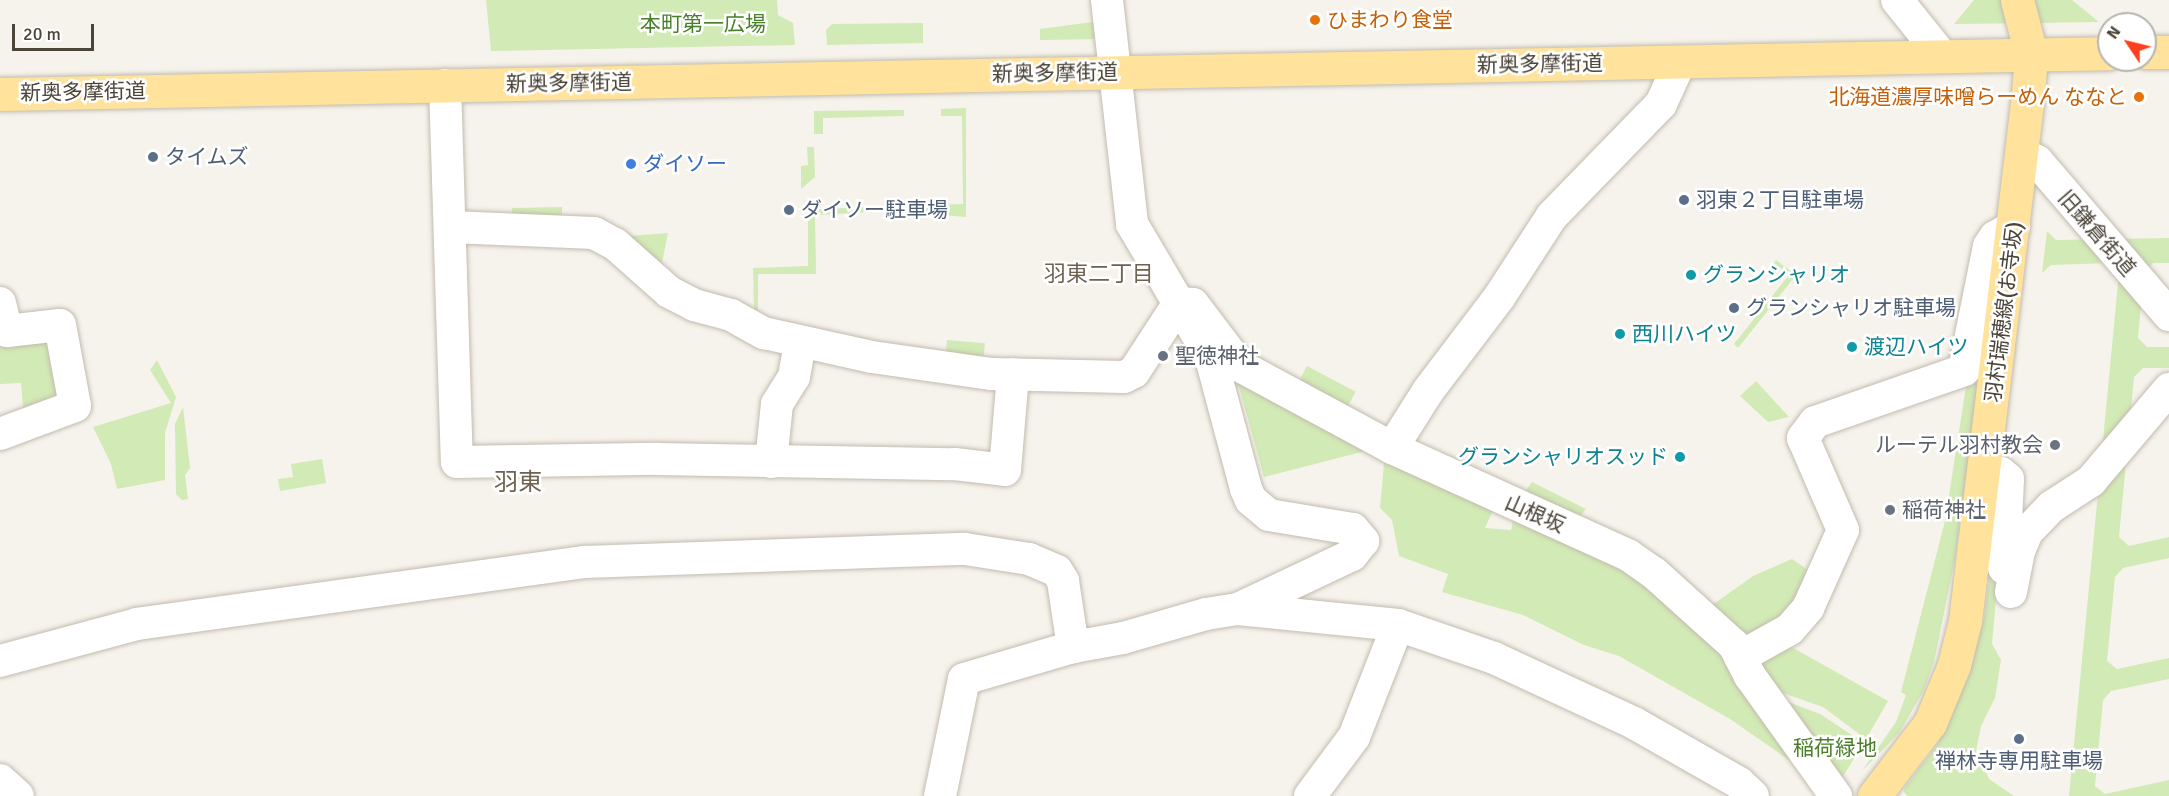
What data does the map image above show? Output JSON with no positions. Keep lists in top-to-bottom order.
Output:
{
  "streets": {
    "main road": ["新奥多摩街道", "羽村瑞穂線(お寺坂)"],
    "street": ["旧鎌倉街道", "山根坂"]
  },
  "crossings": [
    ["新奥多摩街道", "羽村瑞穂線(お寺坂)"],
    ["旧鎌倉街道", "羽村瑞穂線(お寺坂)"]
  ],
  "districts": ["羽東二丁目", "羽東"],
  "parks": ["本町第一広場", "稲荷緑地"],
  "places": [
    "ひまわり食堂",
    "北海道濃厚味噌らーめん ななと",
    "タイムズ",
    "ダイソー",
    "羽東２丁目駐車場",
    "ダイソー駐車場",
    "グランシャリオ",
    "グランシャリオ駐車場",
    "西川ハイツ",
    "渡辺ハイツ",
    "聖徳神社",
    "ルーテル羽村教会",
    "グランシャリオスッド",
    "稲荷神社",
    "禅林寺専用駐車場"
  ],
  "scale_bar": "20 m",
  "north": "top left"
}
